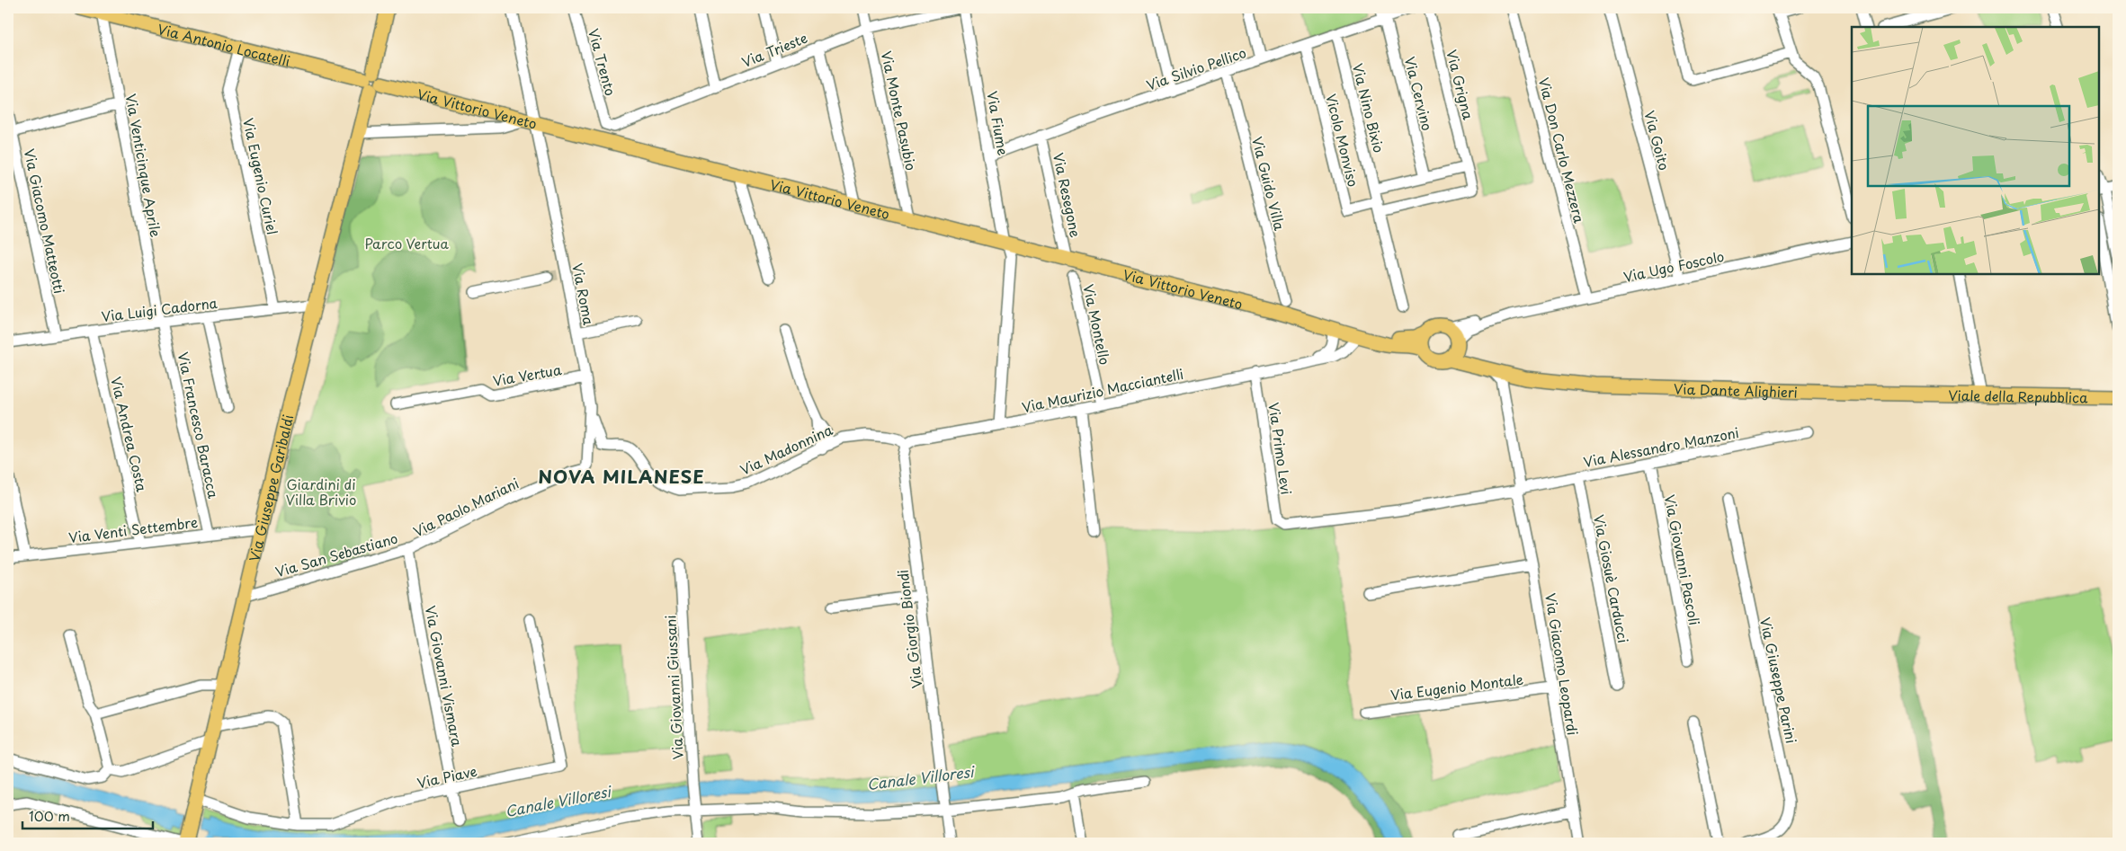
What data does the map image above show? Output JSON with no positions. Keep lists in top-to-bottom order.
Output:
{
  "streets": {
    "main road": [
      "Via Antonio Locatelli",
      "Via Vittorio Veneto",
      "Via Dante Alighieri",
      "Viale della Repubblica",
      "Via Giuseppe Garibaldi"
    ],
    "street": [
      "Via Trieste",
      "Via Trento",
      "Via Silvio Pellico",
      "Via Grigna",
      "Via Cervino",
      "Via Nino Bixio",
      "Via Monte Pasubio",
      "Via Fiume",
      "Vicolo Monviso",
      "Via Goito",
      "Via Don Carlo Mezzera",
      "Via Venticinque Aprile",
      "Via Eugenio Curiel",
      "Via Guido Villa",
      "Via Resegone",
      "Via Giacomo Matteotti",
      "Via Ugo Foscolo",
      "Via Roma",
      "Via Luigi Cadorna",
      "Via Montello",
      "Via Vertua",
      "Via Maurizio Macciantelli",
      "Via Francesco Baracca",
      "Via Andrea Costa",
      "Via Alessandro Manzoni",
      "Via Primo Levi",
      "Via Madonnina",
      "Via Paolo Mariani",
      "Via Venti Settembre",
      "Via San Sebastiano",
      "Via Giovanni Pascoli",
      "Via Giosuè Carducci",
      "Via Giorgio Biondi",
      "Via Giacomo Leopardi",
      "Via Giovanni Vismara",
      "Via Giuseppe Parini",
      "Via Eugenio Montale",
      "Via Giovanni Giussani",
      "Via Piave"
    ]
  },
  "crossings": [
    ["Via Antonio Locatelli", "Via Vittorio Veneto"],
    ["Via Antonio Locatelli", "Via Venticinque Aprile"],
    ["Via Antonio Locatelli", "Via Eugenio Curiel"],
    ["Via Antonio Locatelli", "Via Giuseppe Garibaldi"],
    ["Via Trieste", "Via Trento"],
    ["Via Trieste", "Via Monte Pasubio"],
    ["Via Silvio Pellico", "Via Cervino"],
    ["Via Silvio Pellico", "Via Nino Bixio"],
    ["Via Silvio Pellico", "Via Fiume"],
    ["Via Silvio Pellico", "Vicolo Monviso"],
    ["Via Silvio Pellico", "Via Guido Villa"],
    ["Via Silvio Pellico", "Via Resegone"],
    ["Via Nino Bixio", "Vicolo Monviso"],
    ["Via Vittorio Veneto", "Via Monte Pasubio"],
    ["Via Vittorio Veneto", "Via Fiume"],
    ["Via Vittorio Veneto", "Via Guido Villa"],
    ["Via Vittorio Veneto", "Via Resegone"],
    ["Via Vittorio Veneto", "Via Ugo Foscolo"],
    ["Via Vittorio Veneto", "Via Roma"],
    ["Via Vittorio Veneto", "Via Maurizio Macciantelli"],
    ["Via Vittorio Veneto", "Via Dante Alighieri"],
    ["Via Vittorio Veneto", "Via Giuseppe Garibaldi"],
    ["Via Fiume", "Via Maurizio Macciantelli"],
    ["Via Goito", "Via Ugo Foscolo"],
    ["Via Don Carlo Mezzera", "Via Ugo Foscolo"],
    ["Via Venticinque Aprile", "Via Luigi Cadorna"],
    ["Via Venticinque Aprile", "Via Francesco Baracca"],
    ["Via Eugenio Curiel", "Via Luigi Cadorna"],
    ["Via Giacomo Matteotti", "Via Luigi Cadorna"],
    ["Via Ugo Foscolo", "Via Dante Alighieri"],
    ["Via Roma", "Via Vertua"],
    ["Via Roma", "Via Madonnina"],
    ["Via Roma", "Via Paolo Mariani"],
    ["Via Luigi Cadorna", "Via Francesco Baracca"],
    ["Via Luigi Cadorna", "Via Andrea Costa"],
    ["Via Luigi Cadorna", "Via Giuseppe Garibaldi"],
    ["Via Montello", "Via Maurizio Macciantelli"],
    ["Via Maurizio Macciantelli", "Via Primo Levi"],
    ["Via Maurizio Macciantelli", "Via Madonnina"],
    ["Via Maurizio Macciantelli", "Via Giorgio Biondi"],
    ["Via Dante Alighieri", "Viale della Repubblica"],
    ["Via Dante Alighieri", "Via Giacomo Leopardi"],
    ["Via Francesco Baracca", "Via Venti Settembre"],
    ["Via Andrea Costa", "Via Venti Settembre"],
    ["Via Alessandro Manzoni", "Via Primo Levi"],
    ["Via Alessandro Manzoni", "Via Giovanni Pascoli"],
    ["Via Alessandro Manzoni", "Via Giosuè Carducci"],
    ["Via Alessandro Manzoni", "Via Giacomo Leopardi"],
    ["Via Madonnina", "Via Giorgio Biondi"],
    ["Via Giuseppe Garibaldi", "Via Venti Settembre"],
    ["Via Giuseppe Garibaldi", "Via San Sebastiano"],
    ["Via Giuseppe Garibaldi", "Via Piave"],
    ["Via Paolo Mariani", "Via San Sebastiano"],
    ["Via Paolo Mariani", "Via Giovanni Vismara"],
    ["Via San Sebastiano", "Via Giovanni Vismara"],
    ["Via Giacomo Leopardi", "Via Eugenio Montale"],
    ["Via Giovanni Vismara", "Via Piave"]
  ],
  "districts": ["NOVA MILANESE"],
  "water": ["Canale Villoresi"],
  "parks": ["Parco Vertua", "Giardini di Villa Brivio"],
  "scale_bar": "100 m"
}
